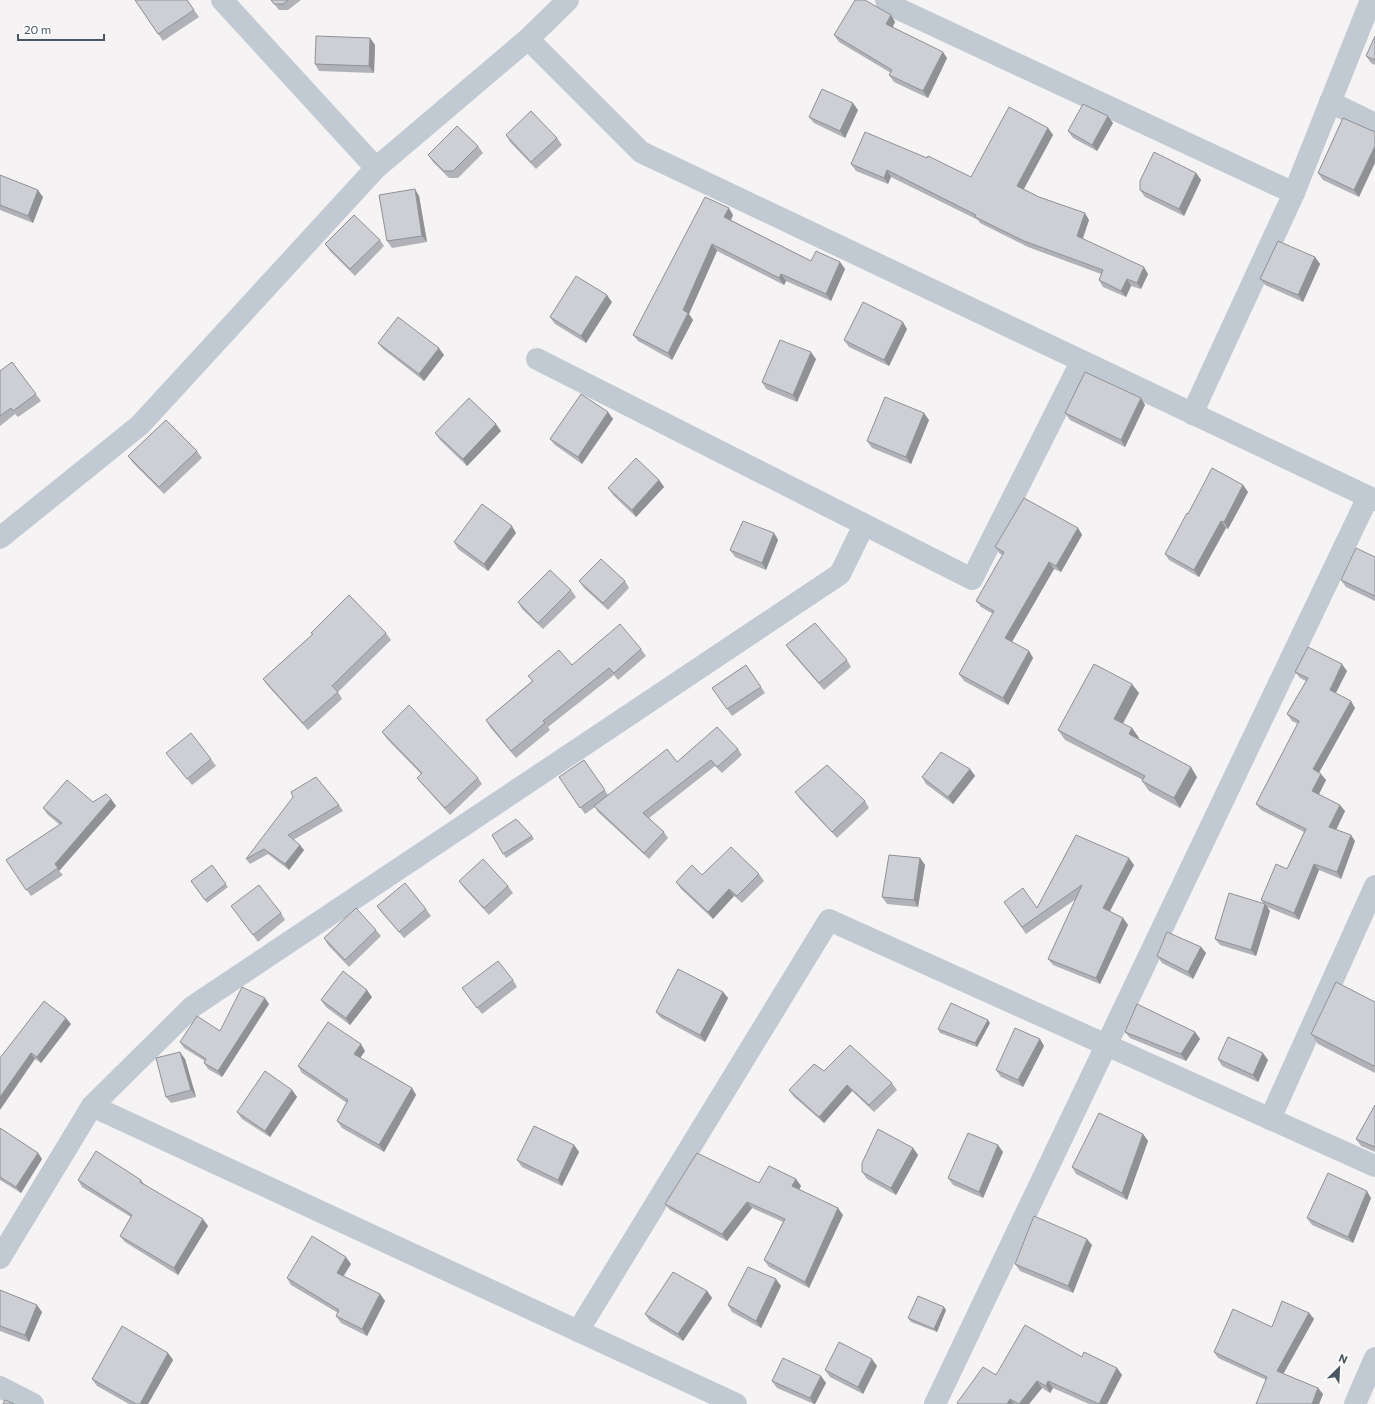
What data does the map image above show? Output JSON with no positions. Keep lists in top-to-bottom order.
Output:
{
  "scale_bar": "20 m",
  "north": "top right"
}
